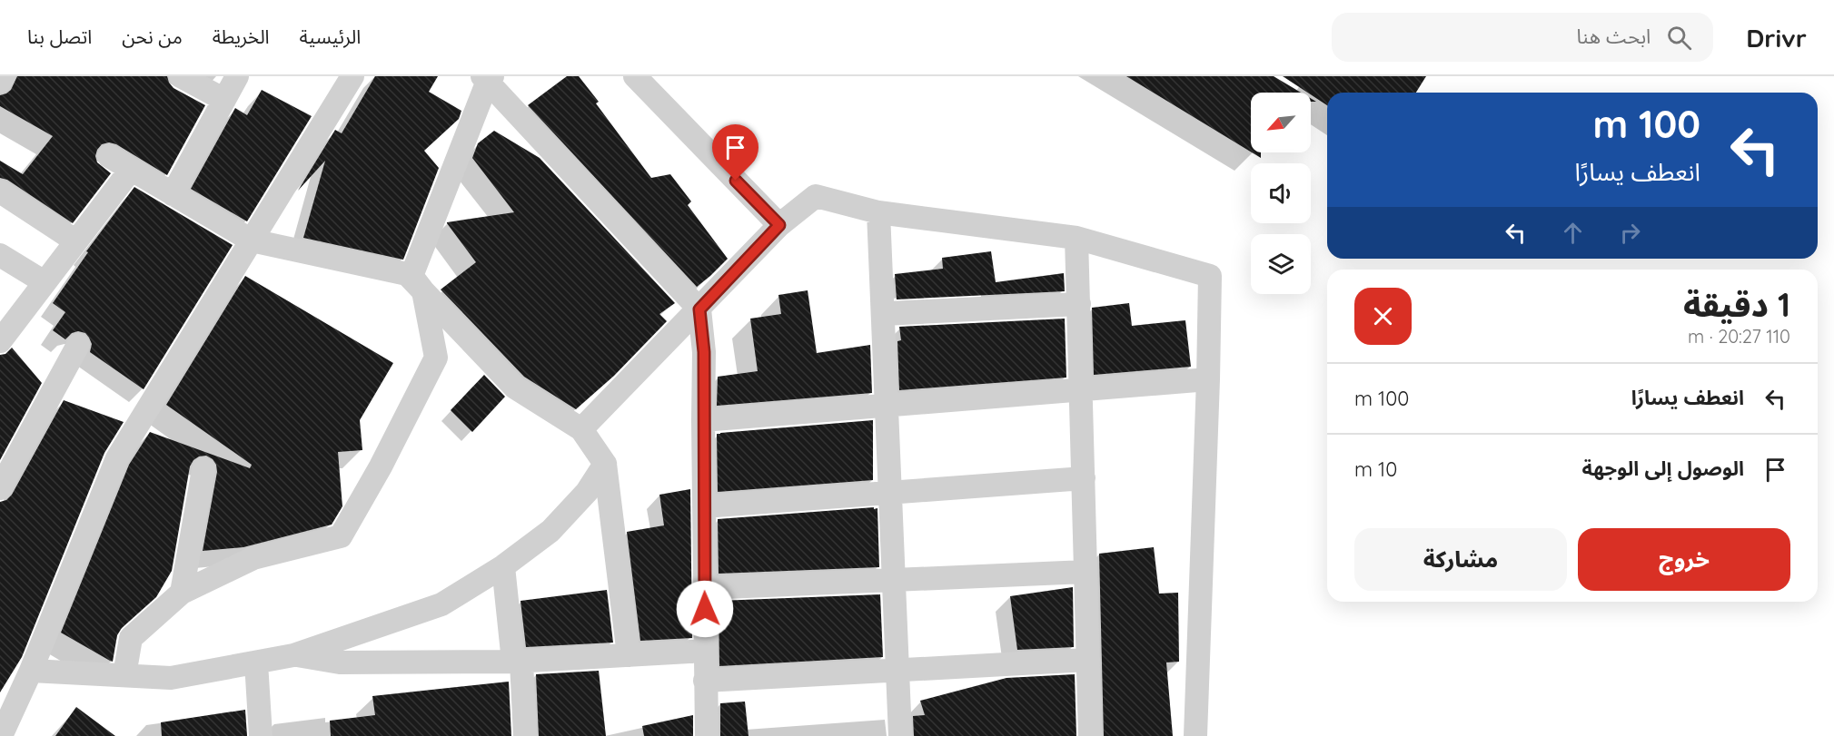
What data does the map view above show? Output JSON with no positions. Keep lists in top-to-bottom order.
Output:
{
  "north": "bottom left",
  "page": {
    "header": "Drivr",
    "search": "ابحث هنا",
    "nav": [
      "الرئيسية",
      "الخريطة",
      "من نحن",
      "اتصل بنا"
    ],
    "turn": ["100 m", "انعطف يسارًا"],
    "heading": ["1 دقيقة", "110 m · 20:27"],
    "list": [
      {
        "name": "انعطف يسارًا",
        "value": "100 m"
      },
      {
        "name": "الوصول إلى الوجهة",
        "value": "10 m"
      }
    ],
    "buttons": ["خروج", "مشاركة"]
  }
}
